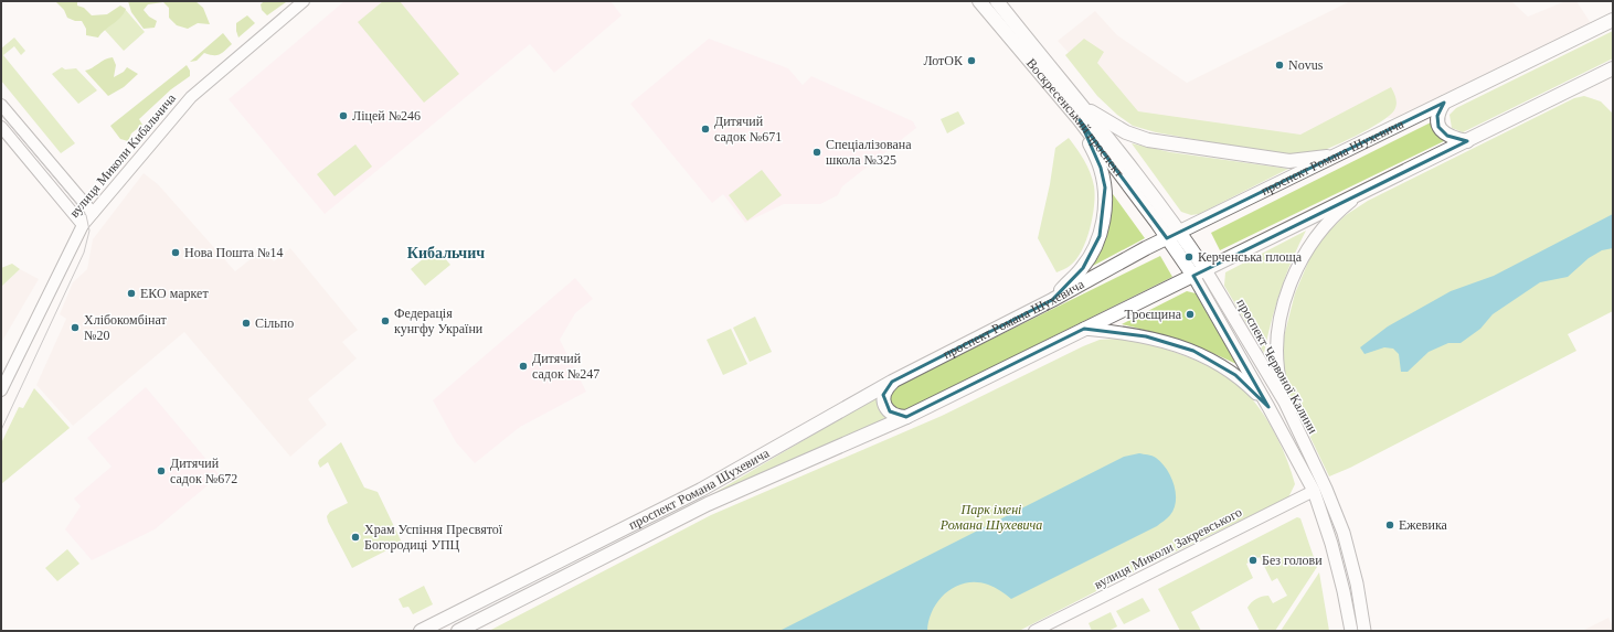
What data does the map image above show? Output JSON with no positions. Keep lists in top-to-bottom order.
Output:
{
  "streets": {
    "main road": ["Воскресенський проспект", "проспект Романа Шухевича", "проспект Червоної Калини"],
    "street": ["вулиця Миколи Кибальчича", "вулиця Миколи Закревського"]
  },
  "crossings": [
    ["Воскресенський проспект", "проспект Романа Шухевича"],
    ["проспект Романа Шухевича", "проспект Червоної Калини"],
    ["проспект Червоної Калини", "вулиця Миколи Закревського"]
  ],
  "districts": ["Кибальчич"],
  "parks": ["Парк імені Романа Шухевича"],
  "places": [
    "ЛотОК",
    "Novus",
    "Ліцей №246",
    "Дитячий садок №671",
    "Спеціалізована школа №325",
    "Нова Пошта №14",
    "Керченська площа",
    "ЕКО маркет",
    "Троєщина",
    "Федерація кунгфу України",
    "Сільпо",
    "Хлібокомбінат №20",
    "Дитячий садок №247",
    "Дитячий садок №672",
    "Ежевика",
    "Храм Успіння Пресвятої Богородиці УПЦ",
    "Без голови"
  ]
}
